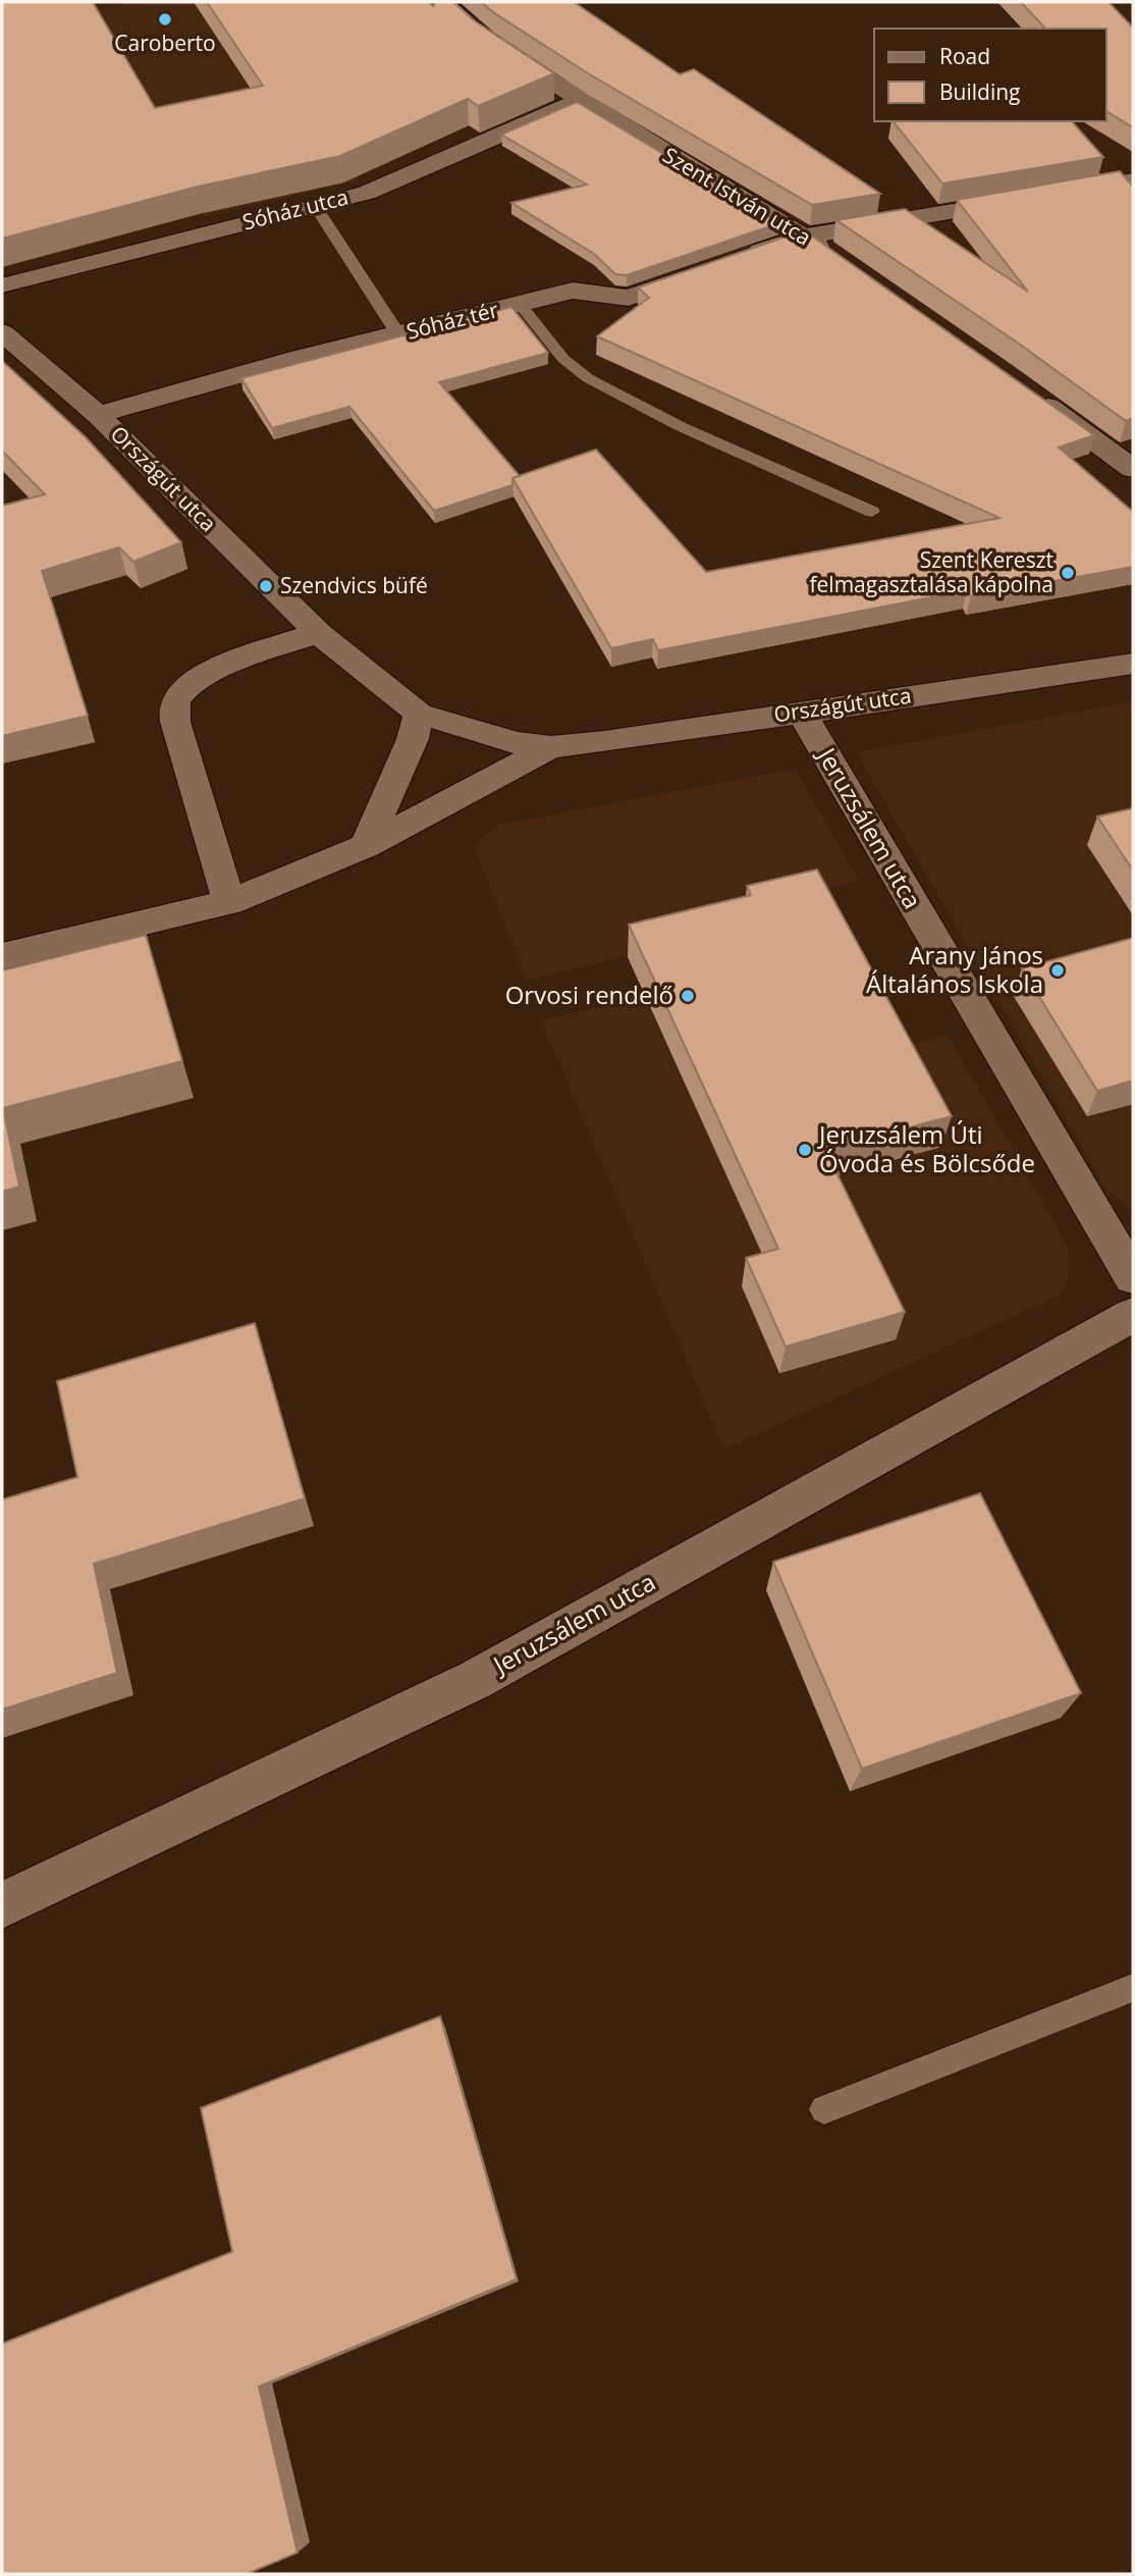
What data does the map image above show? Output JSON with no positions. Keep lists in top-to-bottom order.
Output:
{
  "streets": {
    "street": [
      "Szent István utca",
      "Sóház utca",
      "Sóház tér",
      "Országút utca",
      "Jeruzsálem utca"
    ]
  },
  "crossings": [
    ["Szent István utca", "Sóház utca"],
    ["Sóház tér", "Országút utca"],
    ["Országút utca", "Jeruzsálem utca"]
  ],
  "places": [
    "Caroberto",
    "Szent Kereszt felmagasztalása kápolna",
    "Szendvics büfé",
    "Arany János Általános Iskola",
    "Orvosi rendelő",
    "Jeruzsálem Úti Óvoda és Bölcsőde"
  ],
  "legend": ["Road", "Building"]
}
